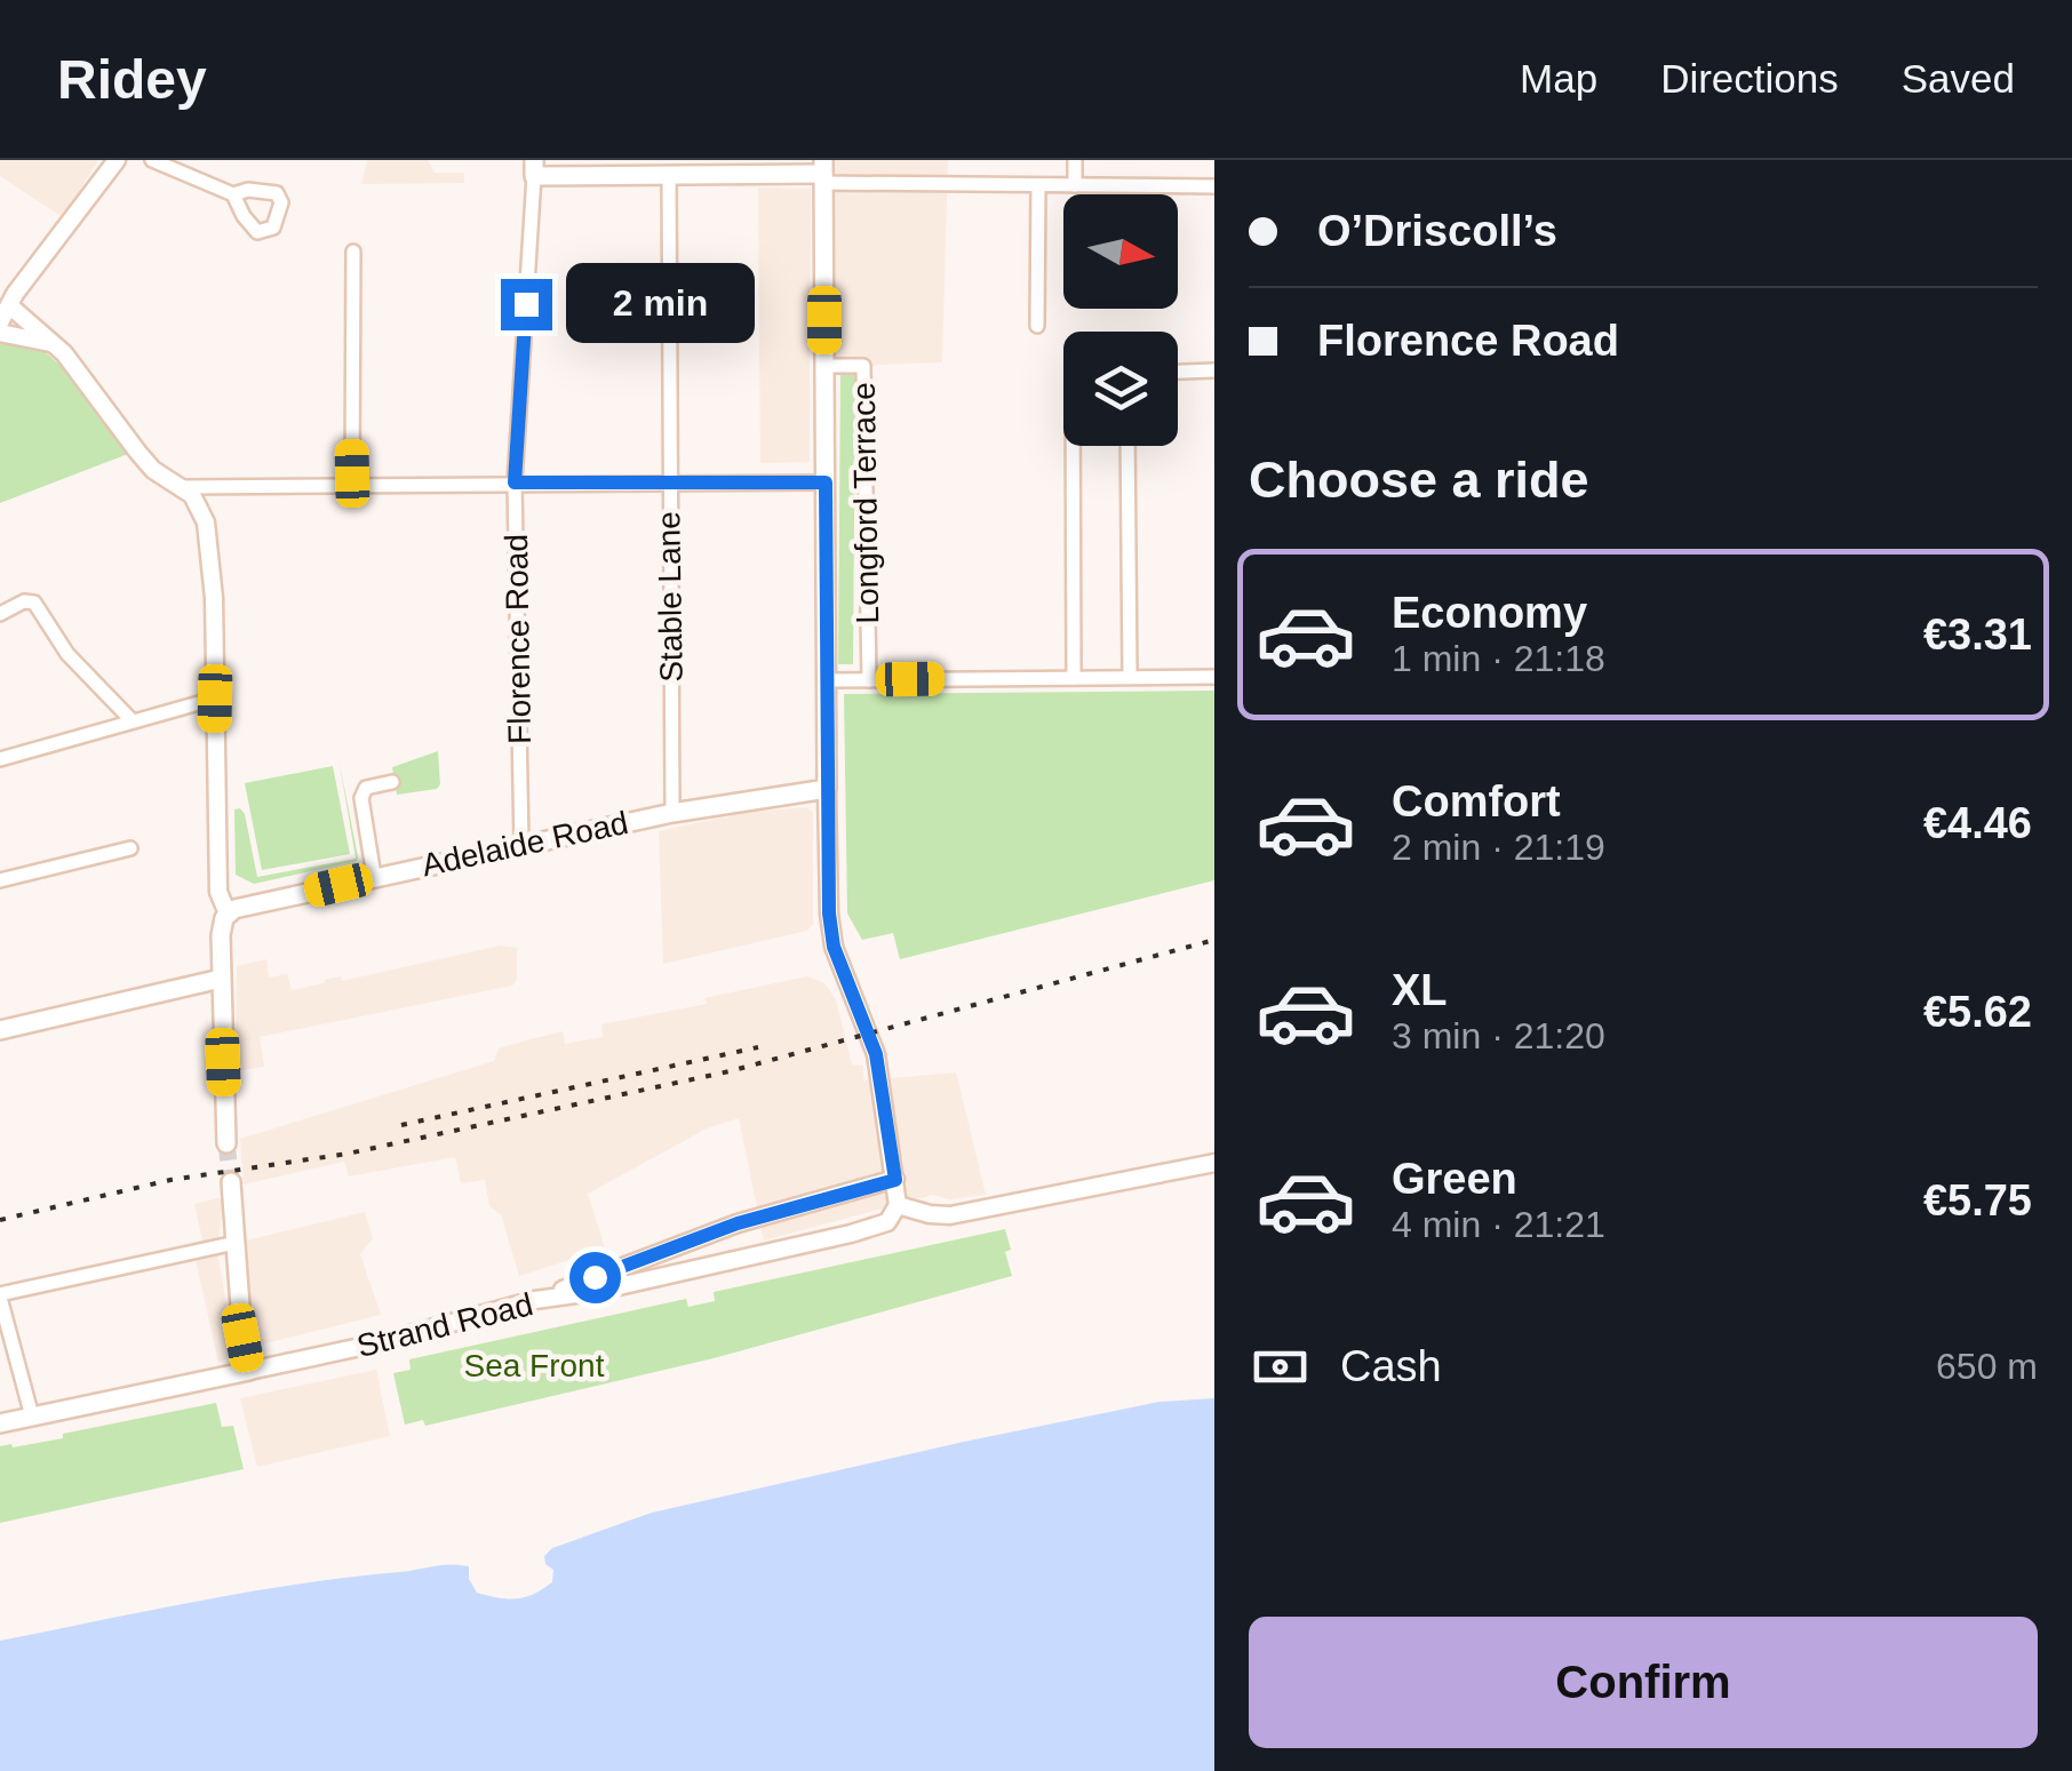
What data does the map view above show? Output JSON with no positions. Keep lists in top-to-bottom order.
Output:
{
  "streets": {
    "main road": ["Adelaide Road", "Strand Road"],
    "street": ["Longford Terrace", "Stable Lane", "Florence Road"]
  },
  "crossings": [
    ["Stable Lane", "Adelaide Road"],
    ["Florence Road", "Adelaide Road"]
  ],
  "parks": ["Sea Front"],
  "north": "right",
  "page": {
    "header": "Ridey",
    "nav": ["Map", "Directions", "Saved"],
    "banner": ["O’Driscoll’s", "Florence Road"],
    "bubble": "2 min",
    "heading": "Choose a ride",
    "list": [
      {
        "name": "Economy",
        "note": "1 min · 21:18",
        "value": "€3.31"
      },
      {
        "name": "Comfort",
        "note": "2 min · 21:19",
        "value": "€4.46"
      },
      {
        "name": "XL",
        "note": "3 min · 21:20",
        "value": "€5.62"
      },
      {
        "name": "Green",
        "note": "4 min · 21:21",
        "value": "€5.75"
      }
    ],
    "pay": ["Cash", "650 m"],
    "buttons": "Confirm"
  }
}
